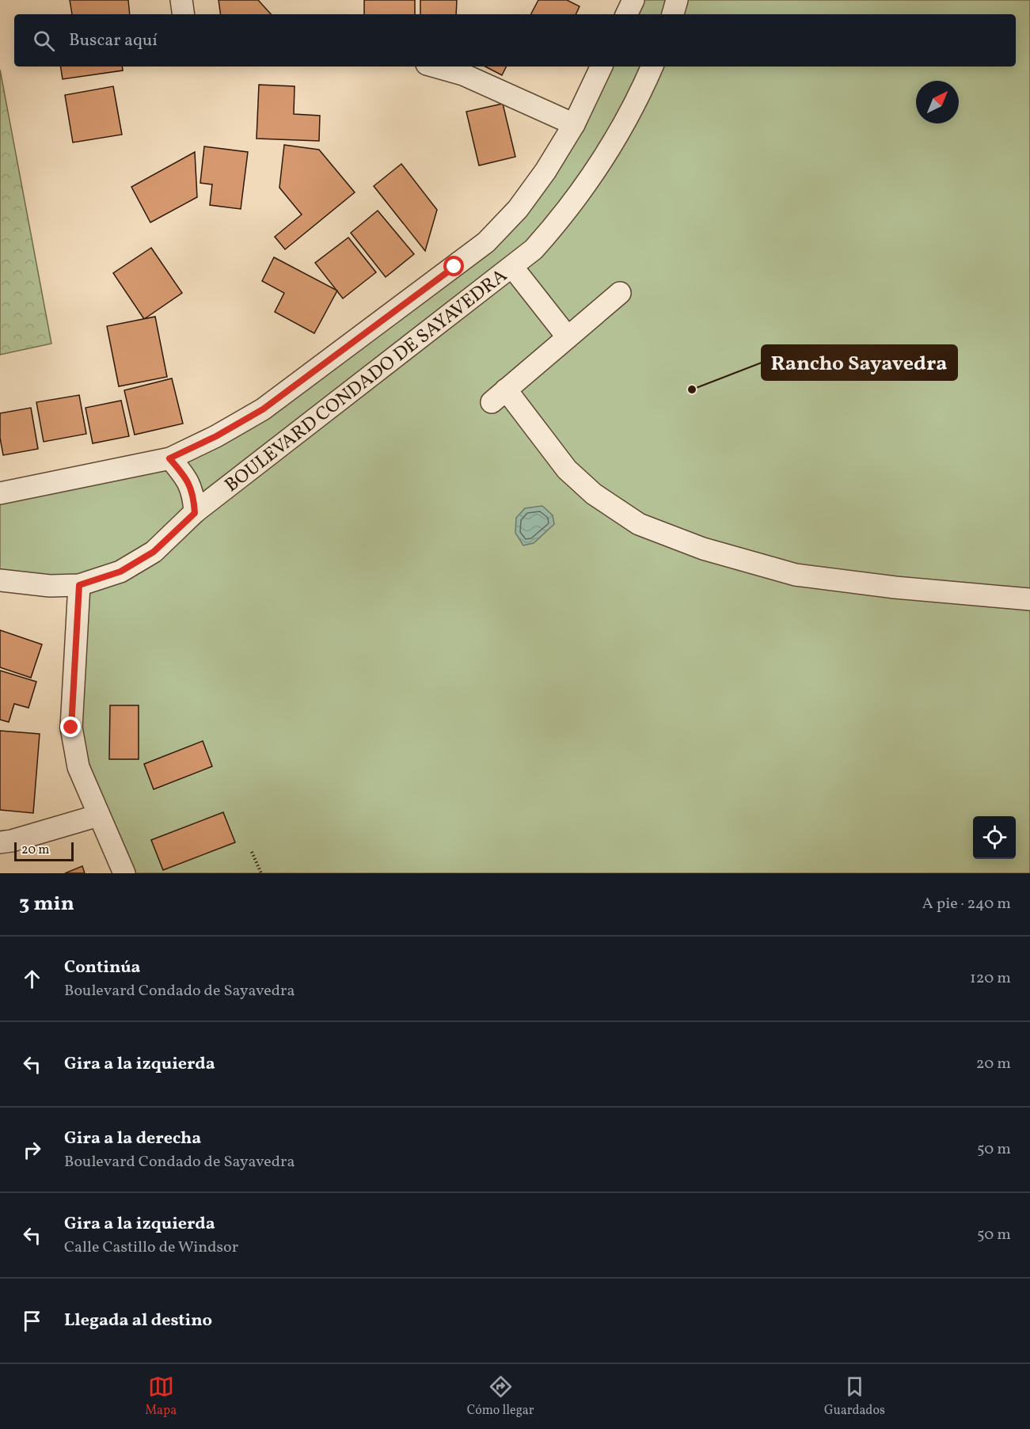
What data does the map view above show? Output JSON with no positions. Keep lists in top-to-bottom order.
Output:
{
  "streets": {
    "street": ["BOULEVARD CONDADO DE SAYAVEDRA"]
  },
  "places": ["Rancho Sayavedra"],
  "scale_bar": "20 m",
  "north": "top right",
  "page": {
    "search": "Buscar aquí",
    "scale": "20 m",
    "heading": ["3 min", "A pie · 240 m"],
    "list": [
      ["Continúa", "Boulevard Condado de Sayavedra", "120 m"],
      ["Gira a la izquierda", "20 m"],
      ["Gira a la derecha", "Boulevard Condado de Sayavedra", "50 m"],
      ["Gira a la izquierda", "Calle Castillo de Windsor", "50 m"],
      "Llegada al destino"
    ],
    "nav": ["Mapa", "Cómo llegar", "Guardados"]
  }
}
